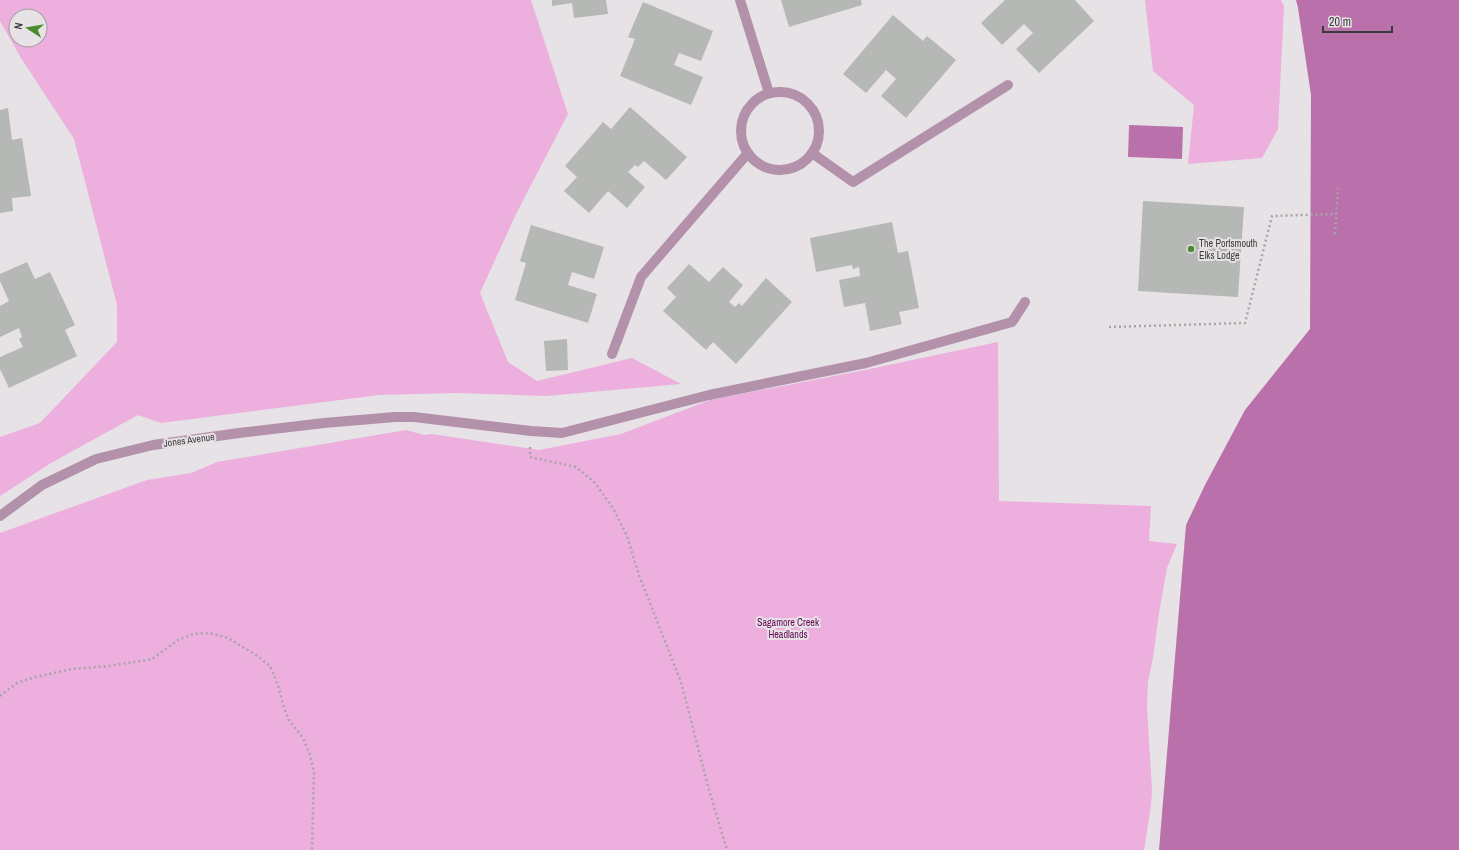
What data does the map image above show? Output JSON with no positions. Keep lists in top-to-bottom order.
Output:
{
  "streets": {
    "street": ["Jones Avenue"]
  },
  "parks": ["Sagamore Creek Headlands"],
  "places": ["The Portsmouth Elks Lodge"],
  "scale_bar": "20 m",
  "north": "left"
}
